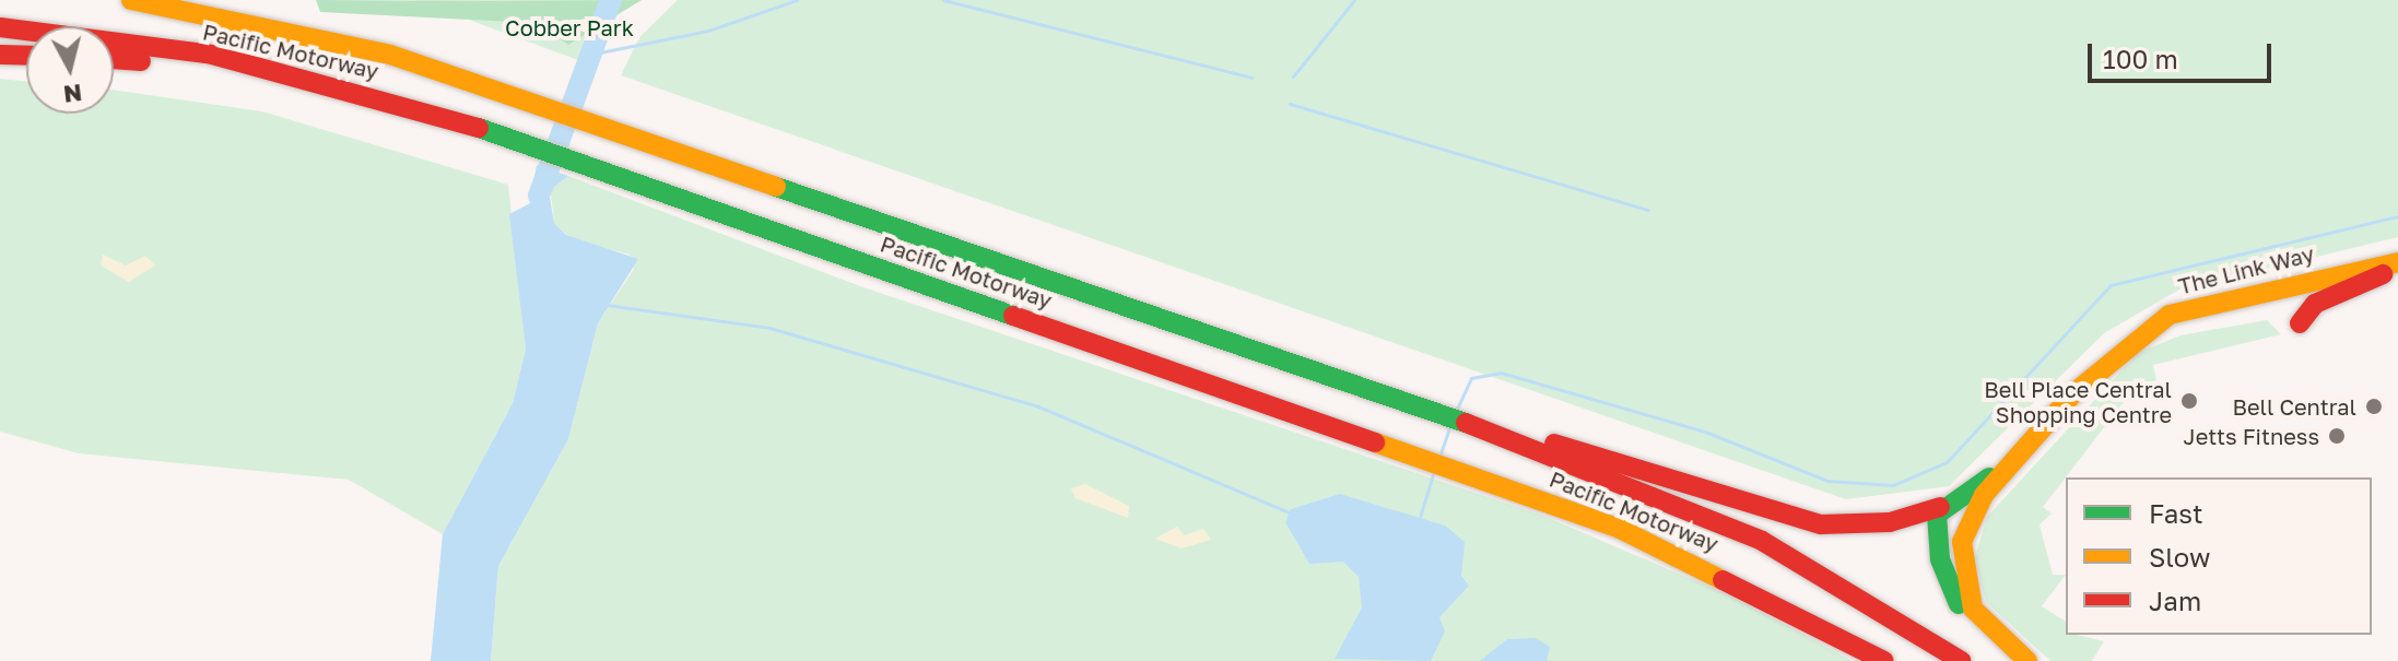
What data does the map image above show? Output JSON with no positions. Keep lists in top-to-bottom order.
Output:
{
  "streets": {
    "main road": ["Pacific Motorway", "The Link Way"]
  },
  "crossings": [
    ["Pacific Motorway", "The Link Way"]
  ],
  "parks": ["Cobber Park"],
  "places": ["Bell Place Central Shopping Centre", "Bell Central", "Jetts Fitness"],
  "legend": ["Fast", "Slow", "Jam"],
  "scale_bar": "100 m",
  "north": "bottom"
}
